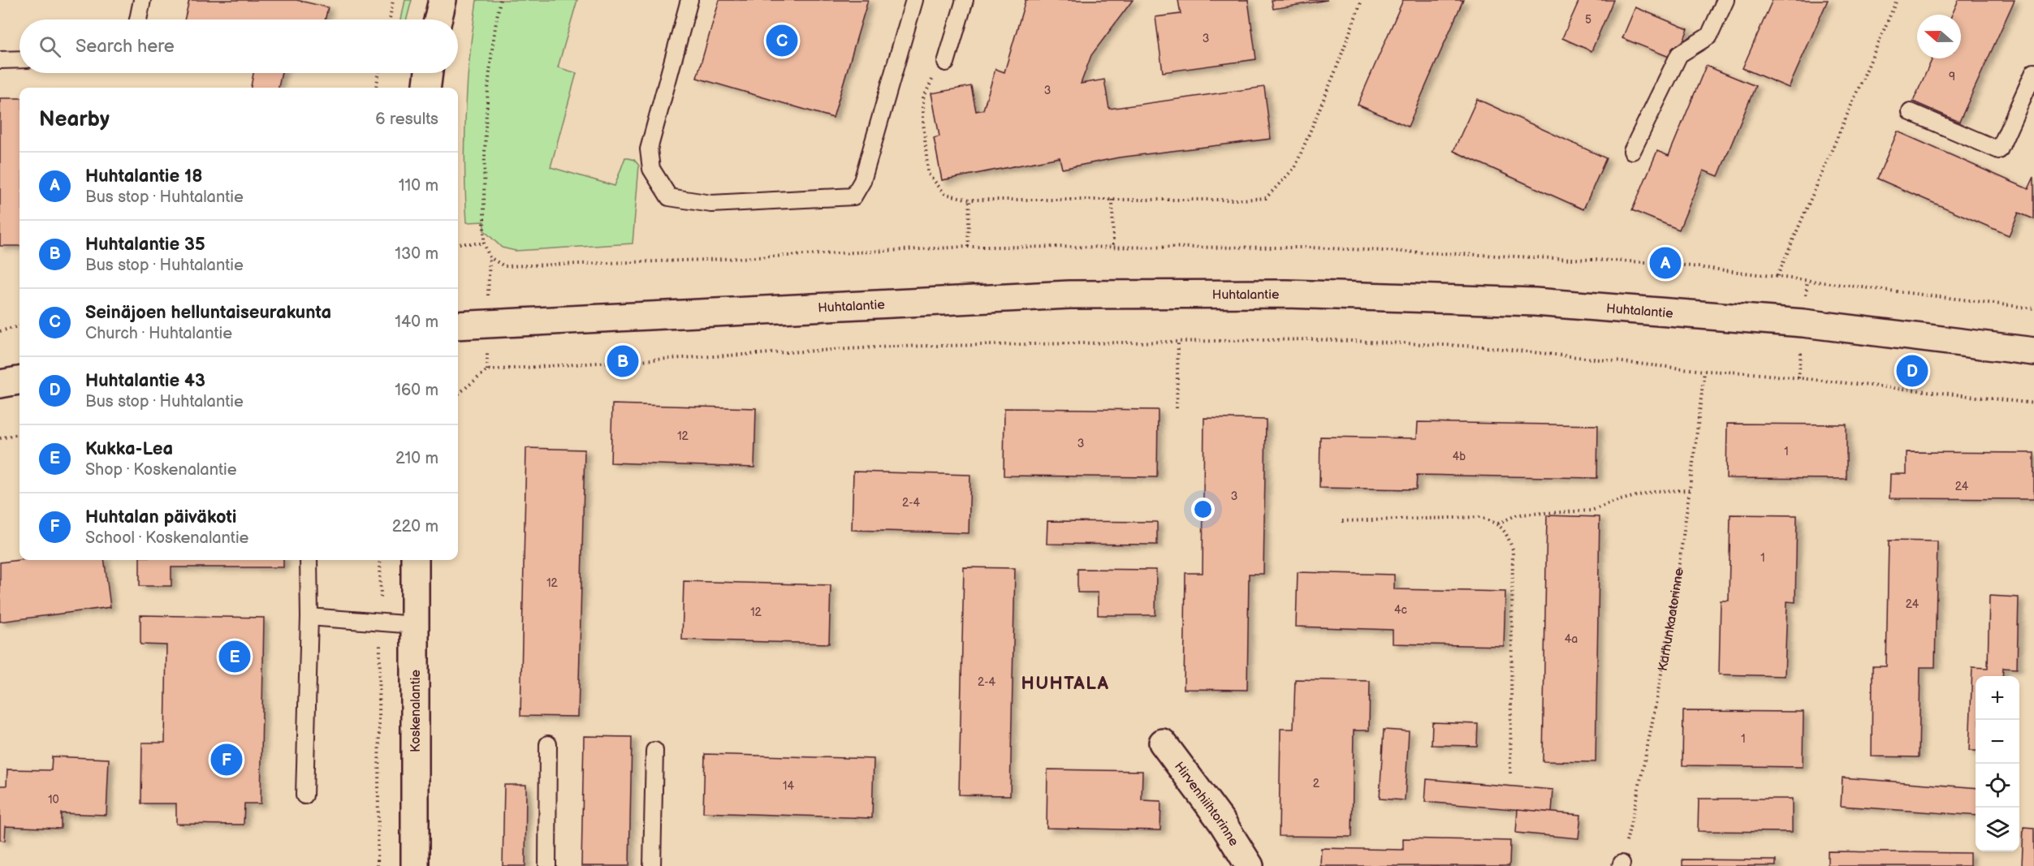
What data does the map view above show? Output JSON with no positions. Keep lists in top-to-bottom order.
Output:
{
  "streets": {
    "main road": ["Huhtalantie", "Koskenalantie", "Hirvenhiihtorinne"],
    "path": ["Karhunkaatorinne"]
  },
  "districts": ["HUHTALA"],
  "house_numbers": [
    "5",
    "3",
    "9",
    "3",
    "12",
    "3",
    "1",
    "4b",
    "24",
    "3",
    "2-4",
    "1",
    "12",
    "24",
    "4c",
    "12",
    "4a",
    "2-4",
    "1",
    "2",
    "14",
    "10"
  ],
  "north": "left",
  "page": {
    "search": "Search here",
    "pins": [
      "C",
      "A",
      "B",
      "D",
      "E",
      "F"
    ],
    "heading": ["Nearby", "6 results"],
    "list": [
      {
        "mark": "A",
        "name": "Huhtalantie 18",
        "note": "Bus stop · Huhtalantie",
        "value": "110 m"
      },
      {
        "mark": "B",
        "name": "Huhtalantie 35",
        "note": "Bus stop · Huhtalantie",
        "value": "130 m"
      },
      {
        "mark": "C",
        "name": "Seinäjoen helluntaiseurakunta",
        "note": "Church · Huhtalantie",
        "value": "140 m"
      },
      {
        "mark": "D",
        "name": "Huhtalantie 43",
        "note": "Bus stop · Huhtalantie",
        "value": "160 m"
      },
      {
        "mark": "E",
        "name": "Kukka-Lea",
        "note": "Shop · Koskenalantie",
        "value": "210 m"
      },
      {
        "mark": "F",
        "name": "Huhtalan päiväkoti",
        "note": "School · Koskenalantie",
        "value": "220 m"
      }
    ],
    "map_buttons": ["+", "−"]
  }
}
